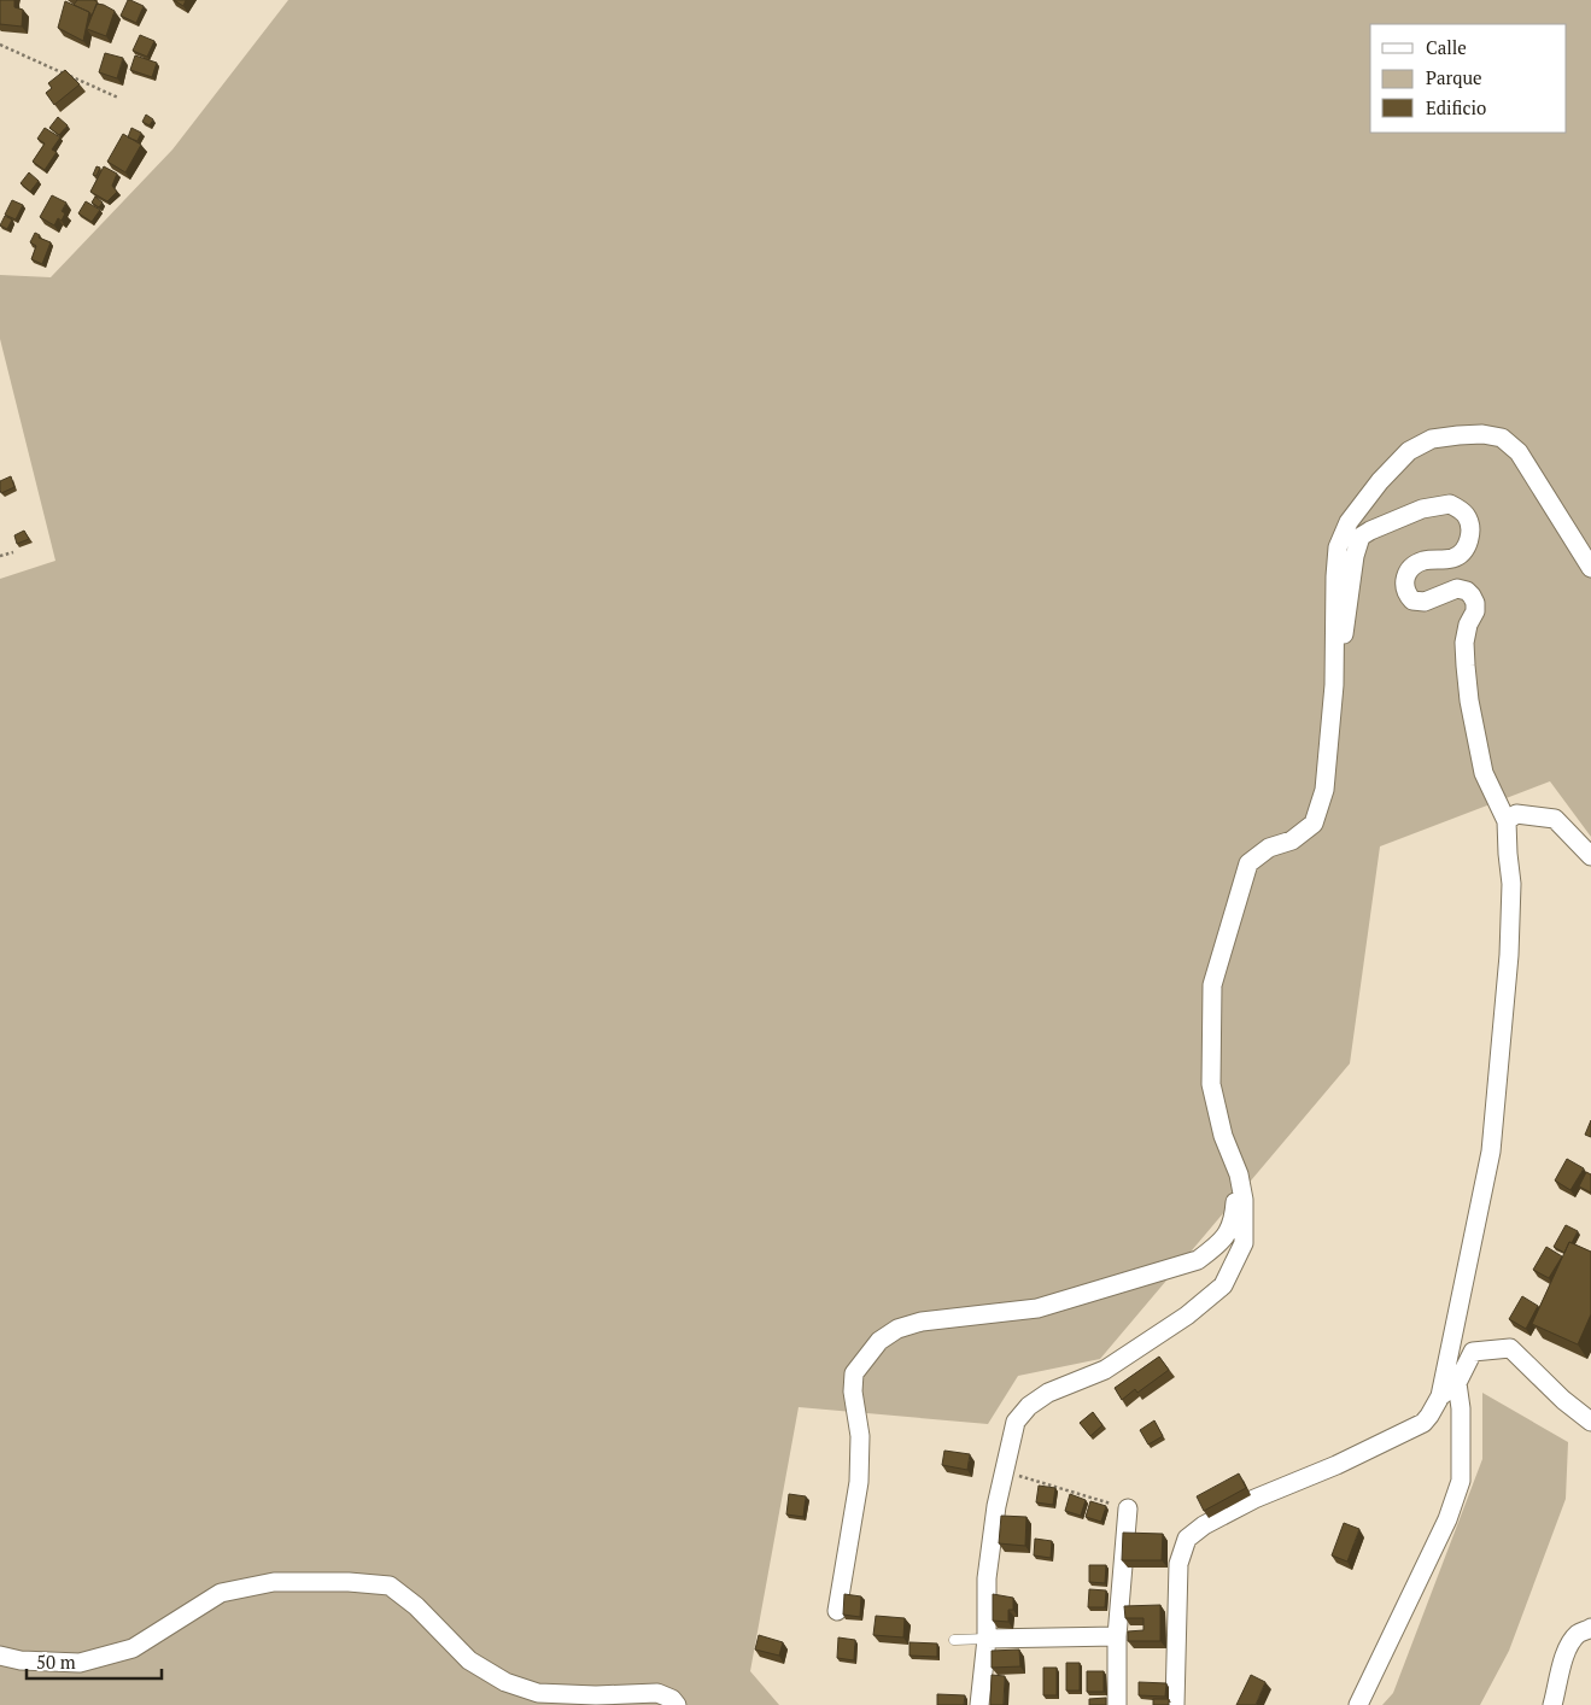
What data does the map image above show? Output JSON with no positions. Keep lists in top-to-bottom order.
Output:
{
  "legend": ["Calle", "Parque", "Edificio"],
  "scale_bar": "50 m"
}
